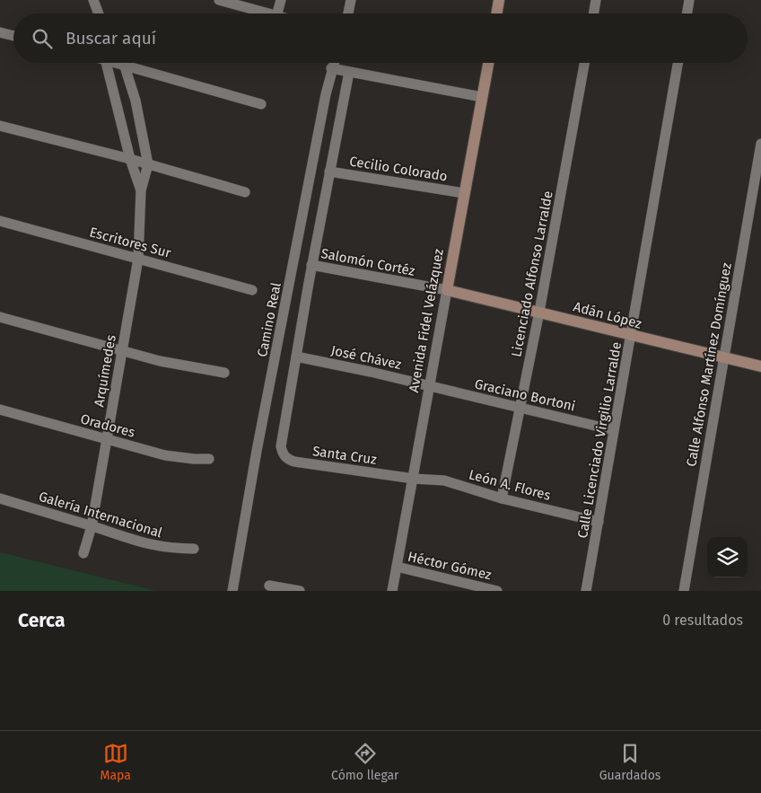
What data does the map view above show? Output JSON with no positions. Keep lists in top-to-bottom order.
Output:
{
  "streets": {
    "street": [
      "Cecilio Colorado",
      "Escritores Sur",
      "Salomón Cortéz",
      "Licenciado Alfonso Larralde",
      "Adán López",
      "Camino Real",
      "Avenida Fidel Velázquez",
      "José Chávez",
      "Calle Alfonso Martínez Domínguez",
      "Arquímedes",
      "Graciano Bortoni",
      "Oradores",
      "Calle Licenciado Virgilio Larralde",
      "Santa Cruz",
      "León A. Flores",
      "Galería Internacional",
      "Héctor Gómez"
    ]
  },
  "crossings": [
    ["Cecilio Colorado", "Avenida Fidel Velázquez"],
    ["Escritores Sur", "Arquímedes"],
    ["Salomón Cortéz", "Adán López"],
    ["Salomón Cortéz", "Avenida Fidel Velázquez"],
    ["Licenciado Alfonso Larralde", "Adán López"],
    ["Licenciado Alfonso Larralde", "Graciano Bortoni"],
    ["Licenciado Alfonso Larralde", "León A. Flores"],
    ["Adán López", "Avenida Fidel Velázquez"],
    ["Adán López", "Calle Alfonso Martínez Domínguez"],
    ["Adán López", "Calle Licenciado Virgilio Larralde"],
    ["Avenida Fidel Velázquez", "José Chávez"],
    ["Avenida Fidel Velázquez", "Graciano Bortoni"],
    ["Avenida Fidel Velázquez", "Santa Cruz"],
    ["Avenida Fidel Velázquez", "León A. Flores"],
    ["Avenida Fidel Velázquez", "Héctor Gómez"],
    ["José Chávez", "Graciano Bortoni"],
    ["José Chávez", "Santa Cruz"],
    ["Arquímedes", "Oradores"],
    ["Arquímedes", "Galería Internacional"],
    ["Graciano Bortoni", "Calle Licenciado Virgilio Larralde"],
    ["Calle Licenciado Virgilio Larralde", "León A. Flores"],
    ["Santa Cruz", "León A. Flores"]
  ],
  "page": {
    "search": "Buscar aquí",
    "heading": ["Cerca", "0 resultados"],
    "nav": ["Mapa", "Cómo llegar", "Guardados"]
  }
}
